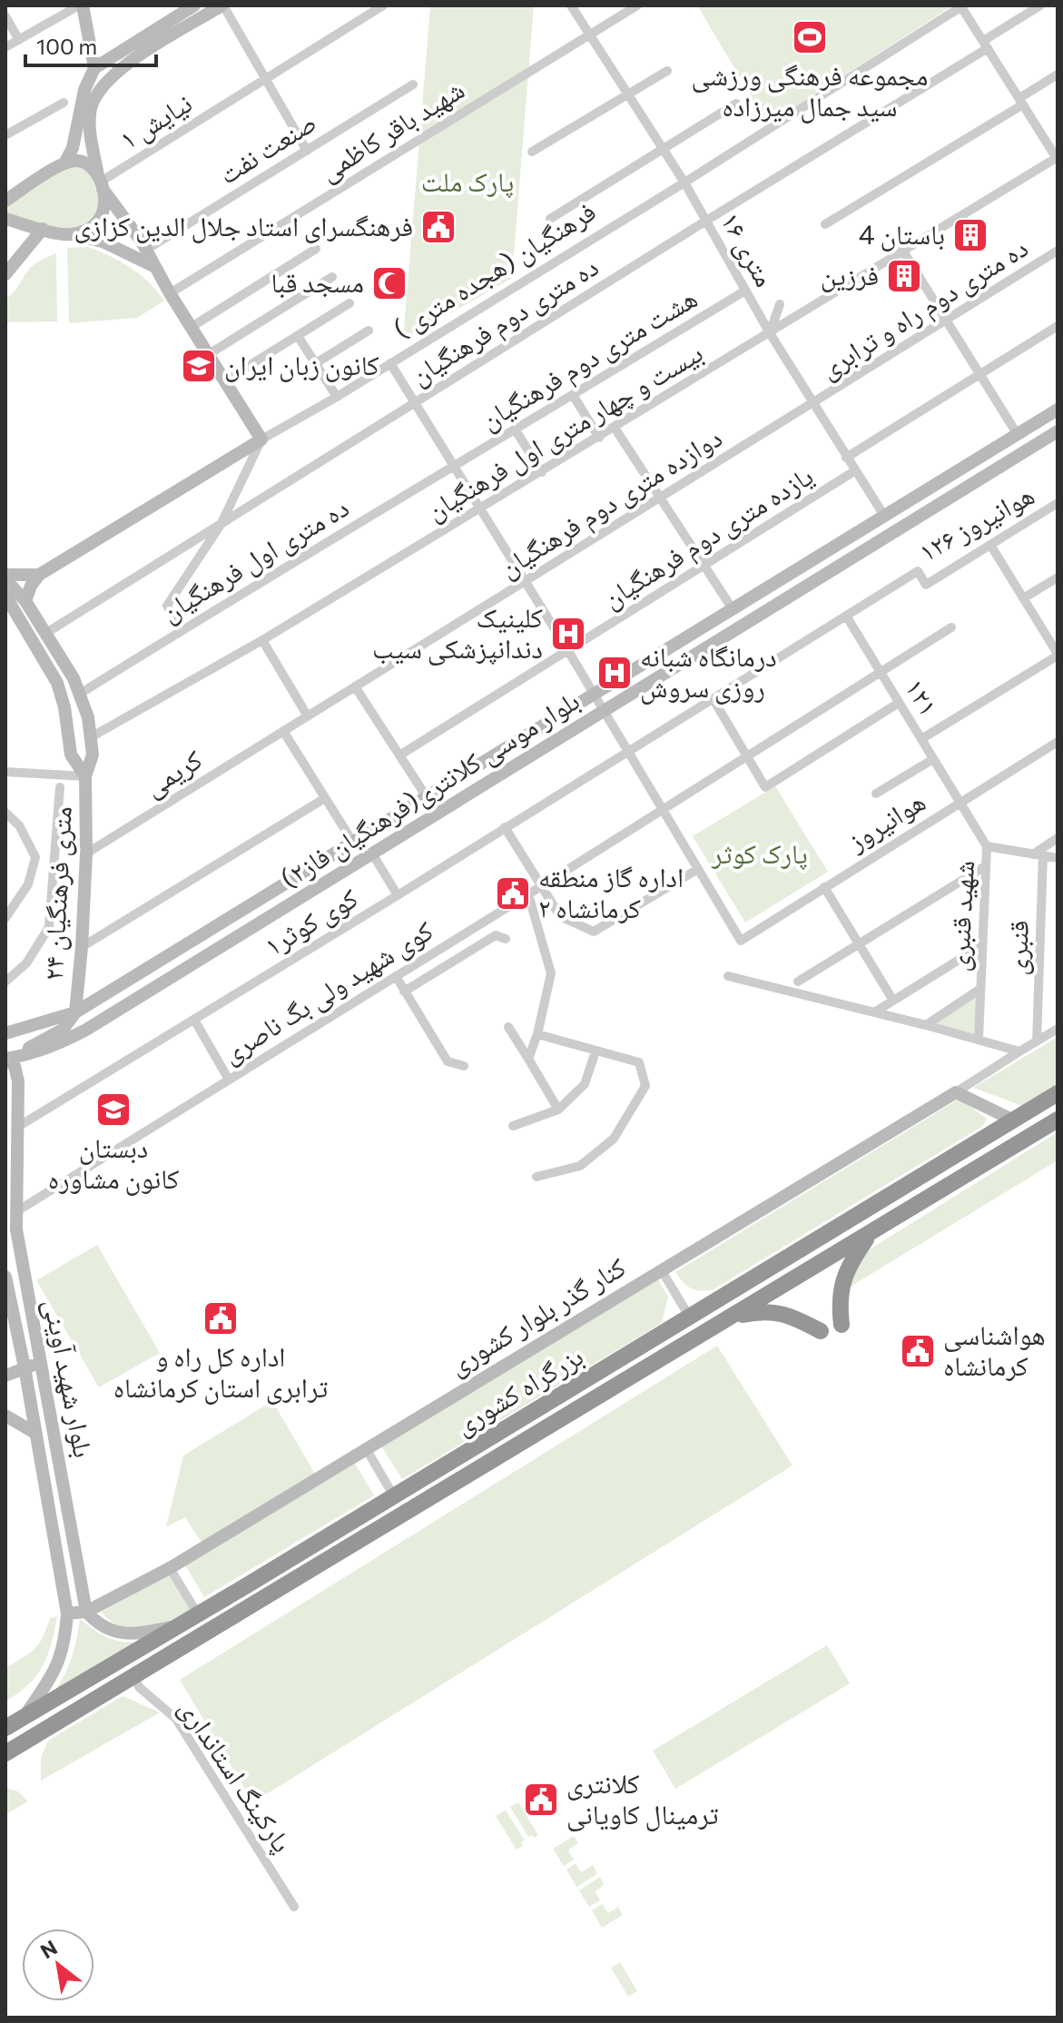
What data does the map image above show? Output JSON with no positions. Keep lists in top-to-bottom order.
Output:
{
  "streets": {
    "highway": ["بزرگراه کشوری"],
    "main road": [
      "فرهنگیان (هجده متری )",
      "بلوار موسی کلانتری(فرهنگیان فاز۲)",
      "۲۴ متری فرهنگیان",
      "کنار گذر بلوار کشوری",
      "بلوار شهید آوینی"
    ],
    "street": [
      "نیایش ۱",
      "شهید باقر کاظمی",
      "صنعت نفت",
      "۱۶ متری",
      "ده متری دوم راه و ترابری",
      "ده متری دوم فرهنگیان",
      "هشت متری دوم فرهنگیان",
      "بیست و چهار متری اول فرهنگیان",
      "دوازده متری دوم فرهنگیان",
      "هوانیروز ۱۲۶",
      "یازده متری دوم فرهنگیان",
      "ده متری اول فرهنگیان",
      "۱۲۱",
      "کریمی",
      "هوانیروز",
      "شهید قنبری",
      "کوی کوثر۱",
      "قنبری",
      "کوی شهید ولی بگ ناصری",
      "پارکینگ استانداری"
    ]
  },
  "crossings": [
    ["شهید باقر کاظمی", "۱۶ متری"],
    ["۱۶ متری", "فرهنگیان (هجده متری )"],
    ["۱۶ متری", "ده متری دوم راه و ترابری"],
    ["۱۶ متری", "ده متری دوم فرهنگیان"],
    ["۱۶ متری", "هشت متری دوم فرهنگیان"],
    ["۱۶ متری", "بیست و چهار متری اول فرهنگیان"],
    ["۱۶ متری", "دوازده متری دوم فرهنگیان"],
    ["۱۶ متری", "یازده متری دوم فرهنگیان"],
    ["۱۶ متری", "بلوار موسی کلانتری(فرهنگیان فاز۲)"],
    ["ده متری دوم راه و ترابری", "دوازده متری دوم فرهنگیان"],
    ["ده متری دوم فرهنگیان", "۲۴ متری فرهنگیان"],
    ["هشت متری دوم فرهنگیان", "ده متری اول فرهنگیان"],
    ["بیست و چهار متری اول فرهنگیان", "۲۴ متری فرهنگیان"],
    ["دوازده متری دوم فرهنگیان", "کریمی"],
    ["هوانیروز ۱۲۶", "۱۲۱"],
    ["هوانیروز ۱۲۶", "کوی کوثر۱"],
    ["ده متری اول فرهنگیان", "۲۴ متری فرهنگیان"],
    ["۱۲۱", "هوانیروز"],
    ["۱۲۱", "شهید قنبری"],
    ["۱۲۱", "کوی کوثر۱"],
    ["۱۲۱", "کوی شهید ولی بگ ناصری"],
    ["کریمی", "۲۴ متری فرهنگیان"],
    ["بلوار موسی کلانتری(فرهنگیان فاز۲)", "۲۴ متری فرهنگیان"],
    ["بلوار موسی کلانتری(فرهنگیان فاز۲)", "بلوار شهید آوینی"],
    ["هوانیروز", "شهید قنبری"],
    ["کوی کوثر۱", "بلوار شهید آوینی"],
    ["کوی شهید ولی بگ ناصری", "بلوار شهید آوینی"],
    ["کنار گذر بلوار کشوری", "بلوار شهید آوینی"],
    ["بلوار شهید آوینی", "بزرگراه کشوری"],
    ["بزرگراه کشوری", "پارکینگ استانداری"]
  ],
  "parks": ["پارک ملت", "پارک کوثر"],
  "places": {
    "sports": ["مجموعه فرهنگی ورزشی سید جمال میرزاده"],
    "public building": [
      "فرهنگسرای استاد جلال الدین کزازی",
      "اداره گاز منطقه ۲ کرمانشاه",
      "اداره کل راه و ترابری استان کرمانشاه",
      "هواشناسی کرمانشاه",
      "کلانتری ترمینال کاویانی"
    ],
    "building": ["باستان 4", "فرزین"],
    "mosque": ["مسجد قبا"],
    "school or university": ["کانون زبان ایران", "دبستان کانون مشاوره"],
    "hospital": ["کلینیک دندانپزشکی سیب", "درمانگاه شبانه روزی سروش"]
  },
  "scale_bar": "100 m",
  "north": "top left"
}
